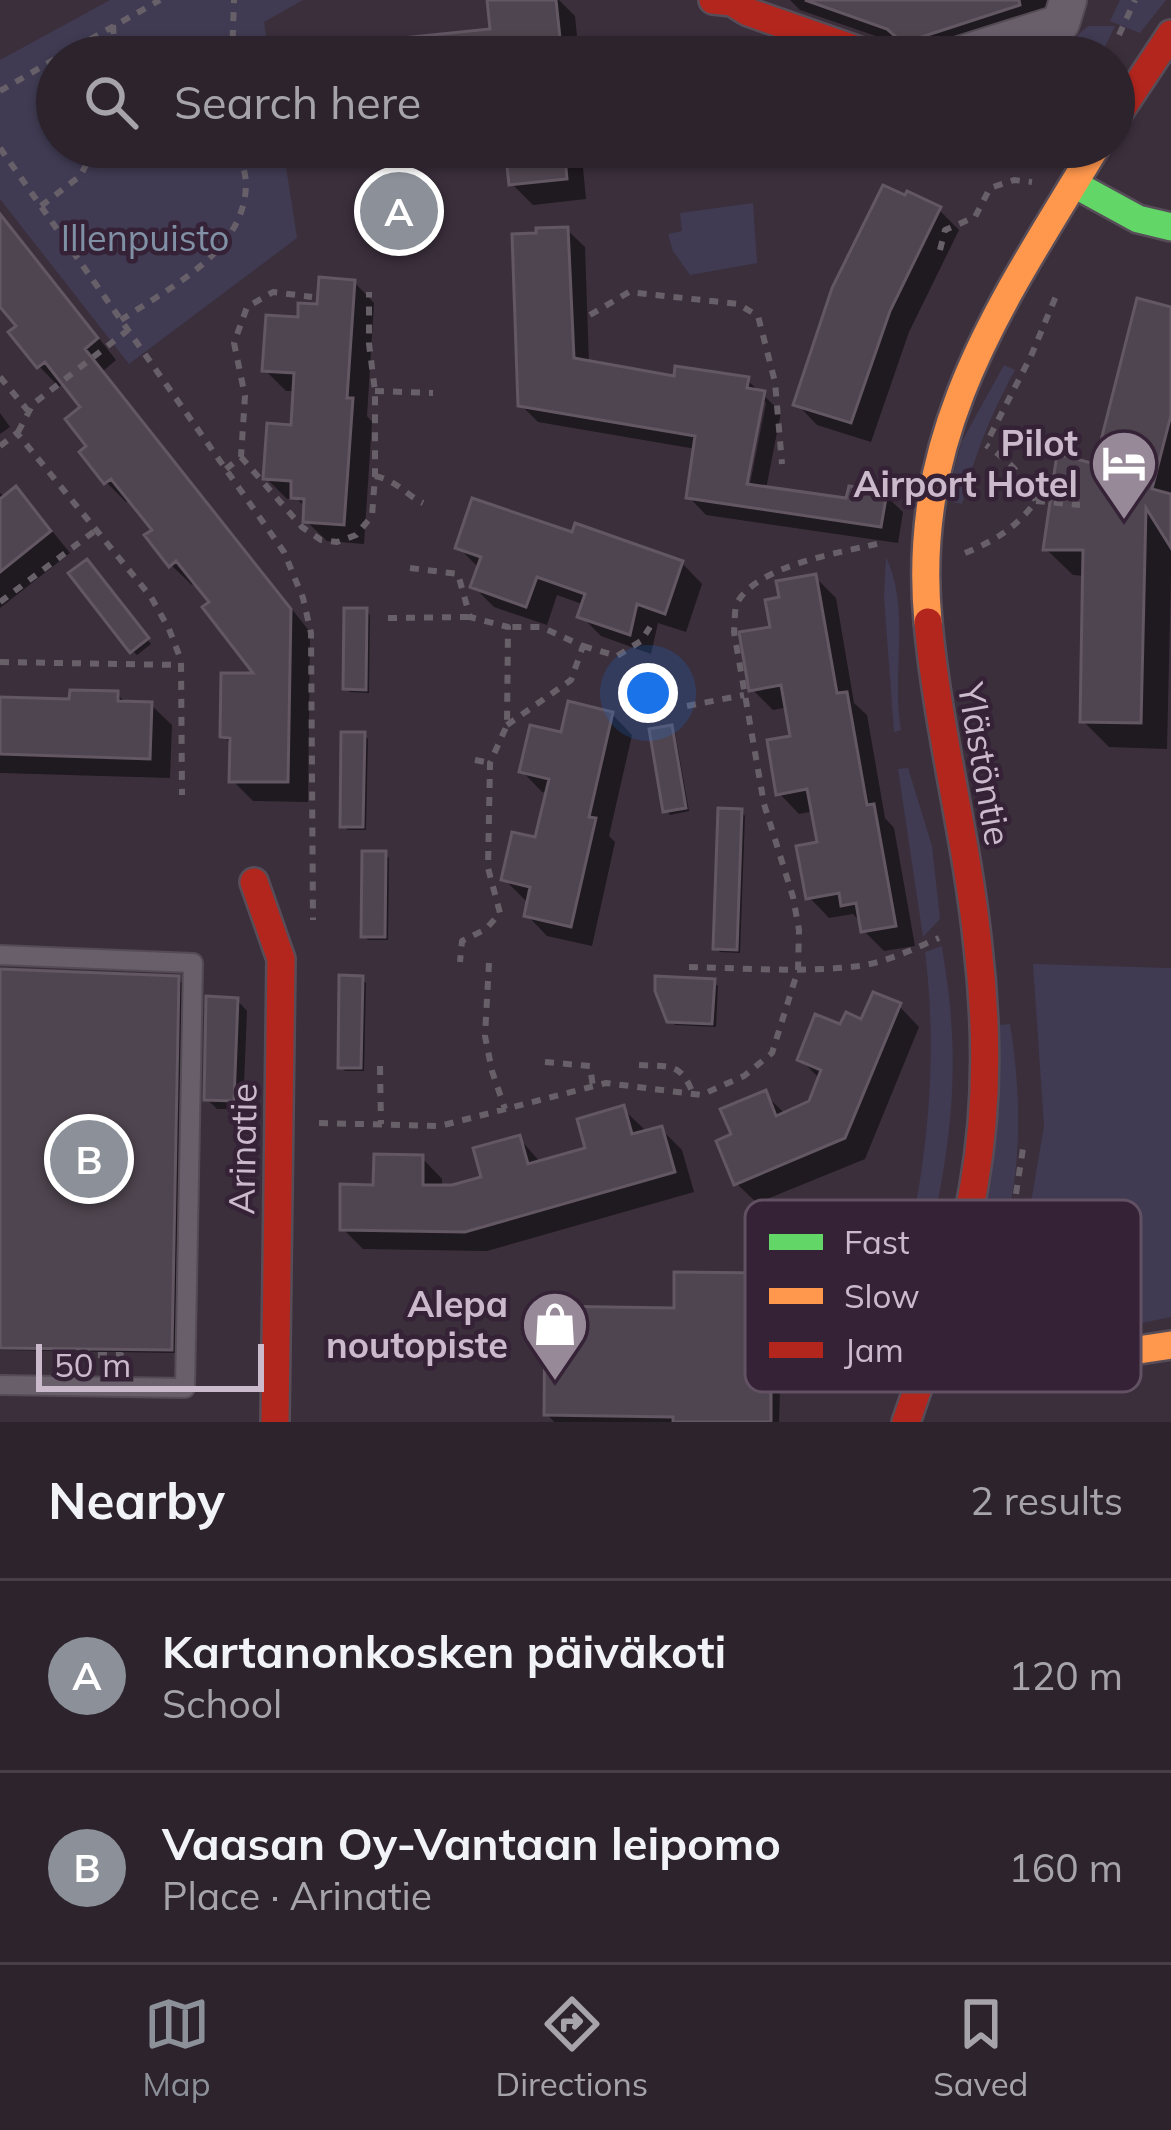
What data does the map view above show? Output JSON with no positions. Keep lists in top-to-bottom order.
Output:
{
  "streets": {
    "street": ["Ylästöntie", "Arinatie"]
  },
  "parks": ["Illenpuisto"],
  "places": {
    "hotel": ["Pilot Airport Hotel"],
    "shop": ["Alepa noutopiste"]
  },
  "legend": ["Fast", "Slow", "Jam"],
  "scale_bar": "50 m",
  "page": {
    "search": "Search here",
    "pins": ["A", "B"],
    "scale": "50 m",
    "heading": ["Nearby", "2 results"],
    "list": [
      {
        "mark": "A",
        "name": "Kartanonkosken päiväkoti",
        "note": "School",
        "value": "120 m"
      },
      {
        "mark": "B",
        "name": "Vaasan Oy-Vantaan leipomo",
        "note": "Place · Arinatie",
        "value": "160 m"
      }
    ],
    "nav": ["Map", "Directions", "Saved"]
  }
}
